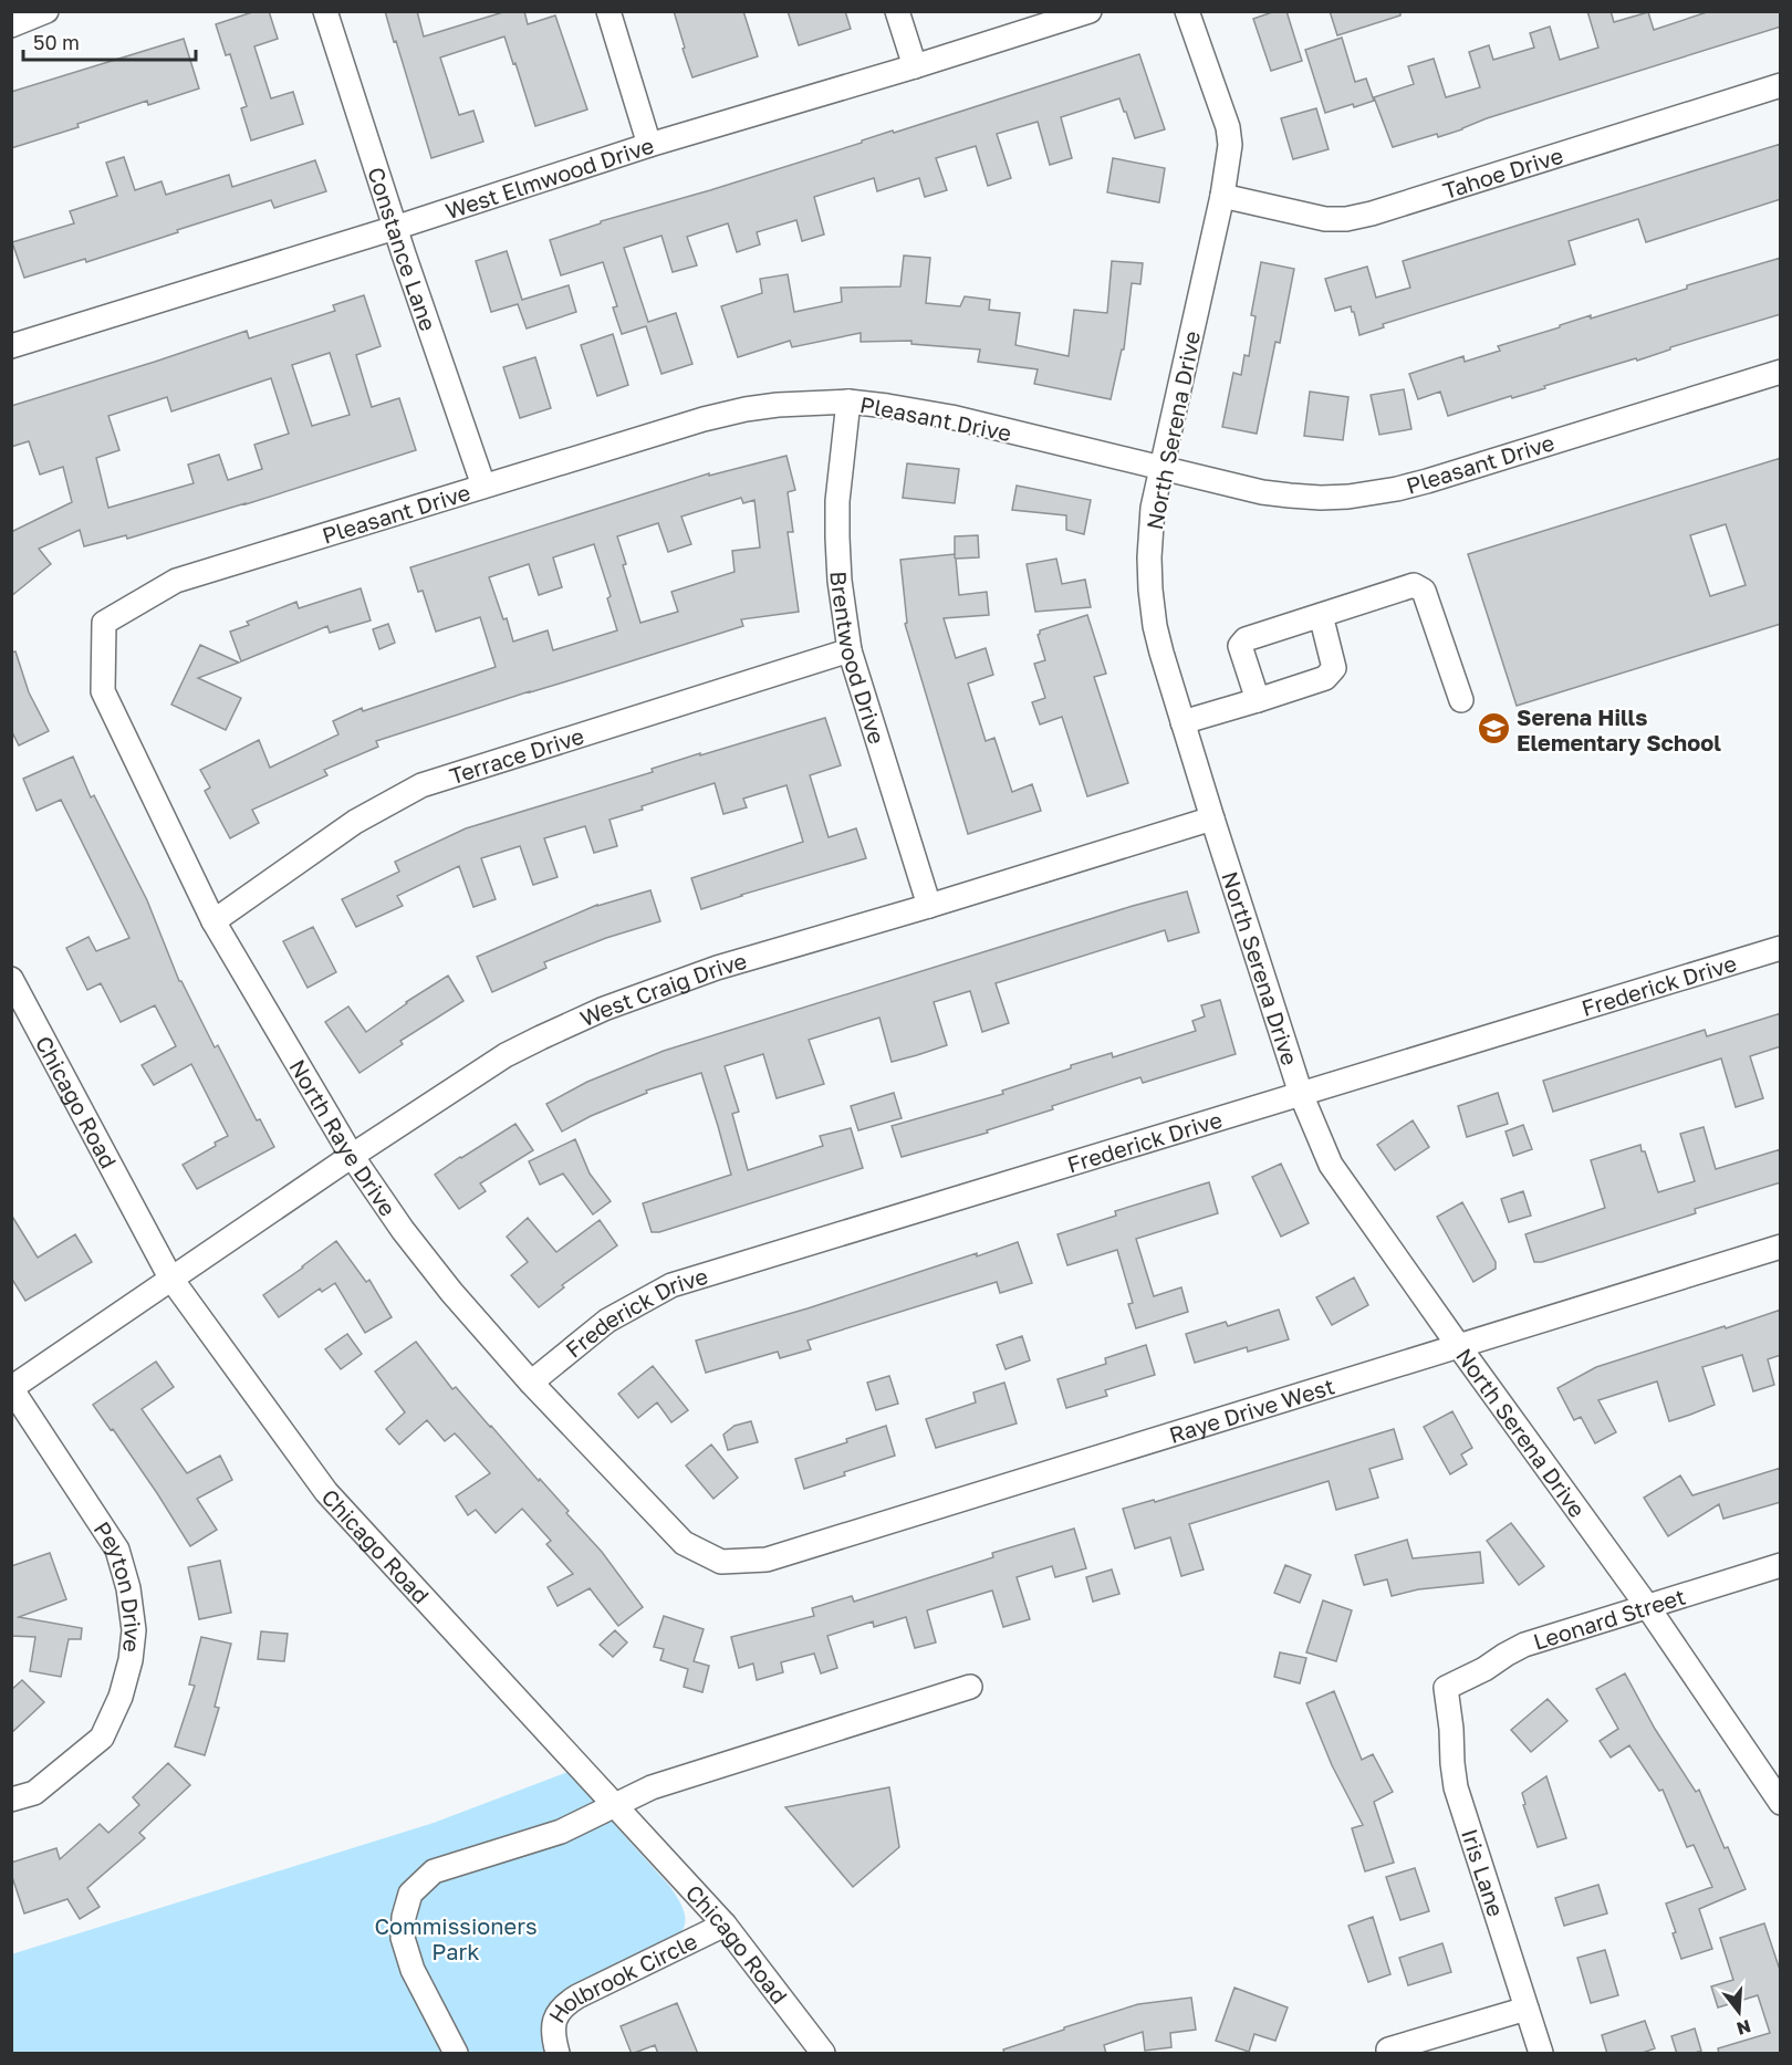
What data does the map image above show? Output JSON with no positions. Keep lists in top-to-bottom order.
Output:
{
  "streets": {
    "street": [
      "Tahoe Drive",
      "West Elmwood Drive",
      "Constance Lane",
      "Pleasant Drive",
      "North Serena Drive",
      "Brentwood Drive",
      "Terrace Drive",
      "Frederick Drive",
      "West Craig Drive",
      "Chicago Road",
      "North Raye Drive",
      "Raye Drive West",
      "Peyton Drive",
      "Leonard Street",
      "Iris Lane",
      "Holbrook Circle"
    ]
  },
  "crossings": [
    ["Tahoe Drive", "North Serena Drive"],
    ["West Elmwood Drive", "Constance Lane"],
    ["Constance Lane", "Pleasant Drive"],
    ["Pleasant Drive", "North Serena Drive"],
    ["Pleasant Drive", "Brentwood Drive"],
    ["Pleasant Drive", "North Raye Drive"],
    ["North Serena Drive", "Frederick Drive"],
    ["North Serena Drive", "West Craig Drive"],
    ["North Serena Drive", "Raye Drive West"],
    ["North Serena Drive", "Leonard Street"],
    ["Brentwood Drive", "Terrace Drive"],
    ["Brentwood Drive", "West Craig Drive"],
    ["Terrace Drive", "North Raye Drive"],
    ["Frederick Drive", "North Raye Drive"],
    ["West Craig Drive", "Chicago Road"],
    ["West Craig Drive", "North Raye Drive"],
    ["West Craig Drive", "Peyton Drive"],
    ["Chicago Road", "Holbrook Circle"],
    ["North Raye Drive", "Raye Drive West"],
    ["Leonard Street", "Iris Lane"]
  ],
  "parks": ["Commissioners Park"],
  "places": {
    "school or university": ["Serena Hills Elementary School"]
  },
  "scale_bar": "50 m",
  "north": "bottom"
}
